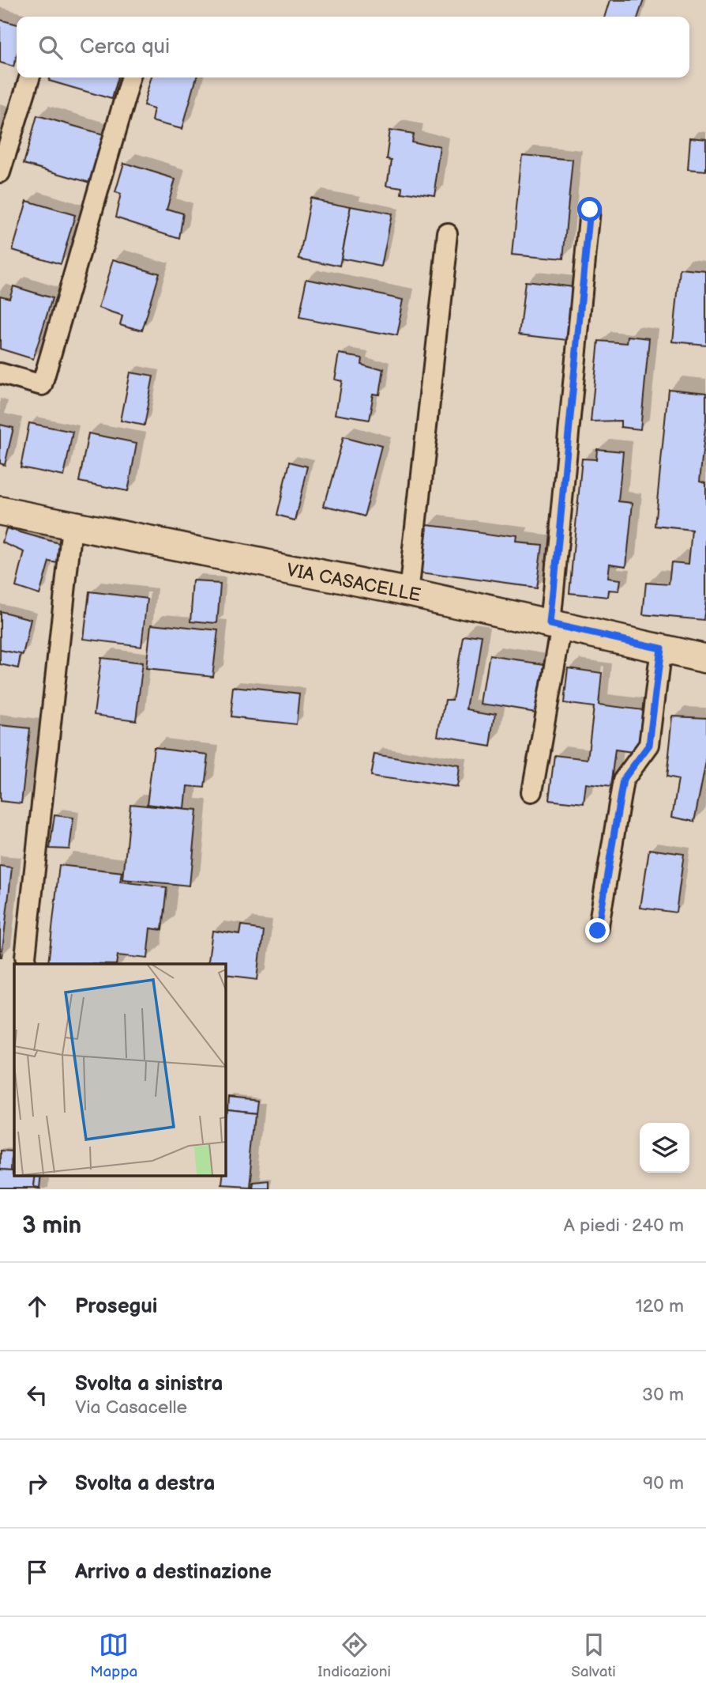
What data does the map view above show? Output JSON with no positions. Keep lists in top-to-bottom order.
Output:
{
  "streets": {
    "street": ["VIA CASACELLE"]
  },
  "page": {
    "search": "Cerca qui",
    "heading": ["3 min", "A piedi · 240 m"],
    "list": [
      ["Prosegui", "120 m"],
      ["Svolta a sinistra", "Via Casacelle", "30 m"],
      ["Svolta a destra", "90 m"],
      "Arrivo a destinazione"
    ],
    "nav": ["Mappa", "Indicazioni", "Salvati"]
  }
}
